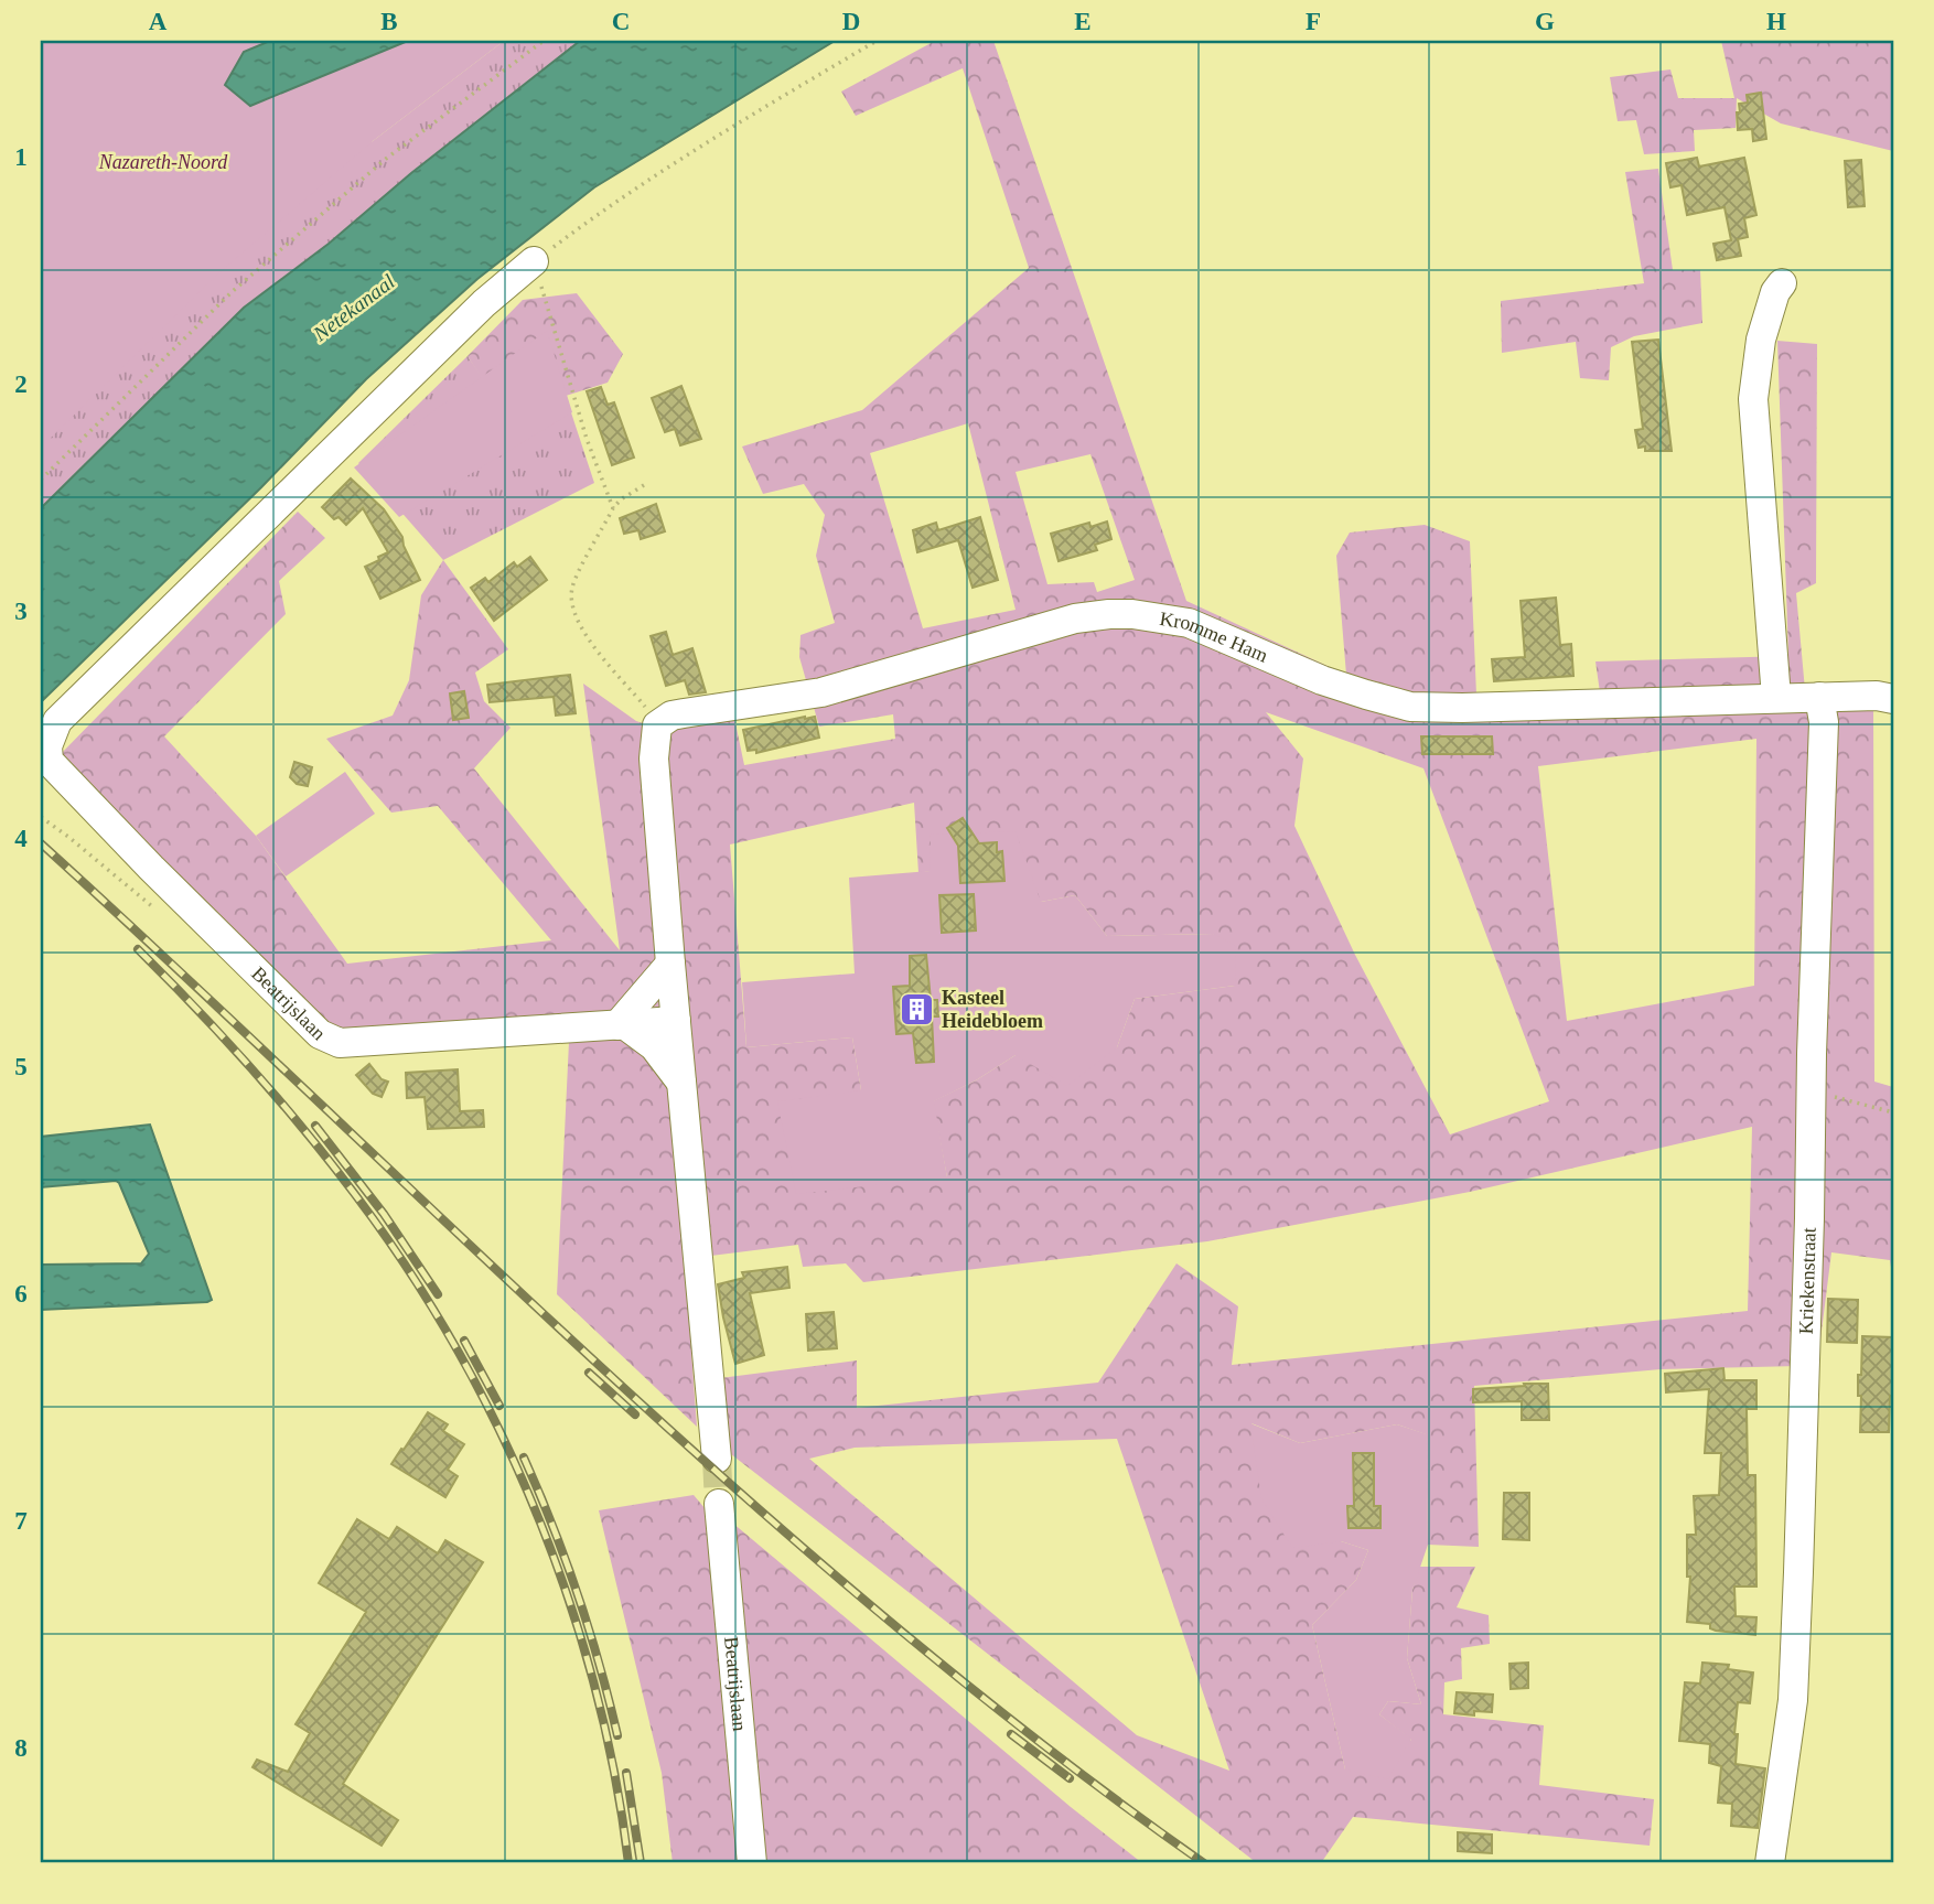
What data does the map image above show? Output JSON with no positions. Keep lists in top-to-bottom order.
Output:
{
  "streets": {
    "street": ["Kromme Ham", "Beatrijslaan", "Kriekenstraat"]
  },
  "crossings": [
    ["Kromme Ham", "Kriekenstraat"]
  ],
  "water": ["Netekanaal"],
  "parks": ["Nazareth-Noord"],
  "places": {
    "building": ["Kasteel Heidebloem"]
  },
  "grid": {
    "columns": [
      "A",
      "B",
      "C",
      "D",
      "E",
      "F",
      "G",
      "H"
    ],
    "rows": [
      "1",
      "2",
      "3",
      "4",
      "5",
      "6",
      "7",
      "8"
    ]
  }
}
